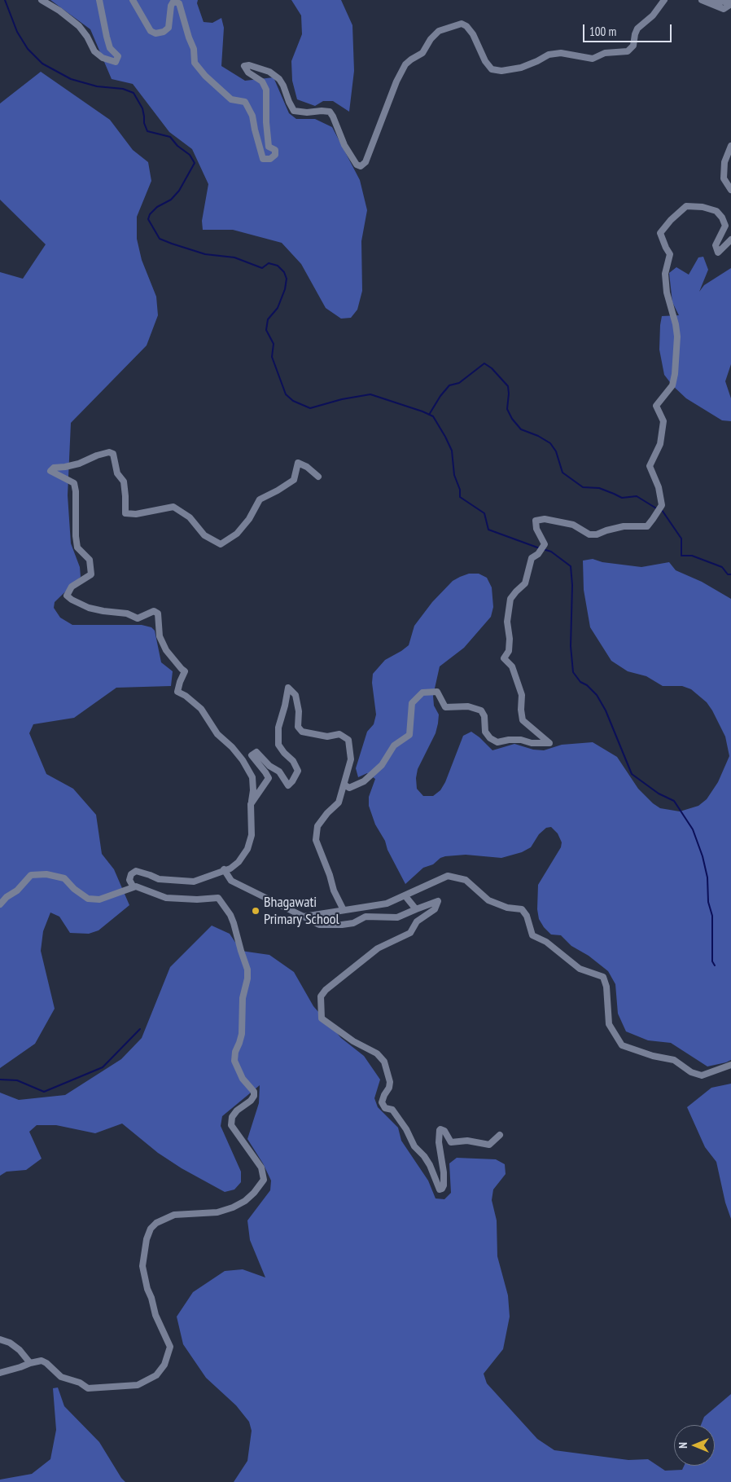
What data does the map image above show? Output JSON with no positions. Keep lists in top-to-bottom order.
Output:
{
  "places": ["Bhagawati Primary School"],
  "scale_bar": "100 m",
  "north": "left"
}
